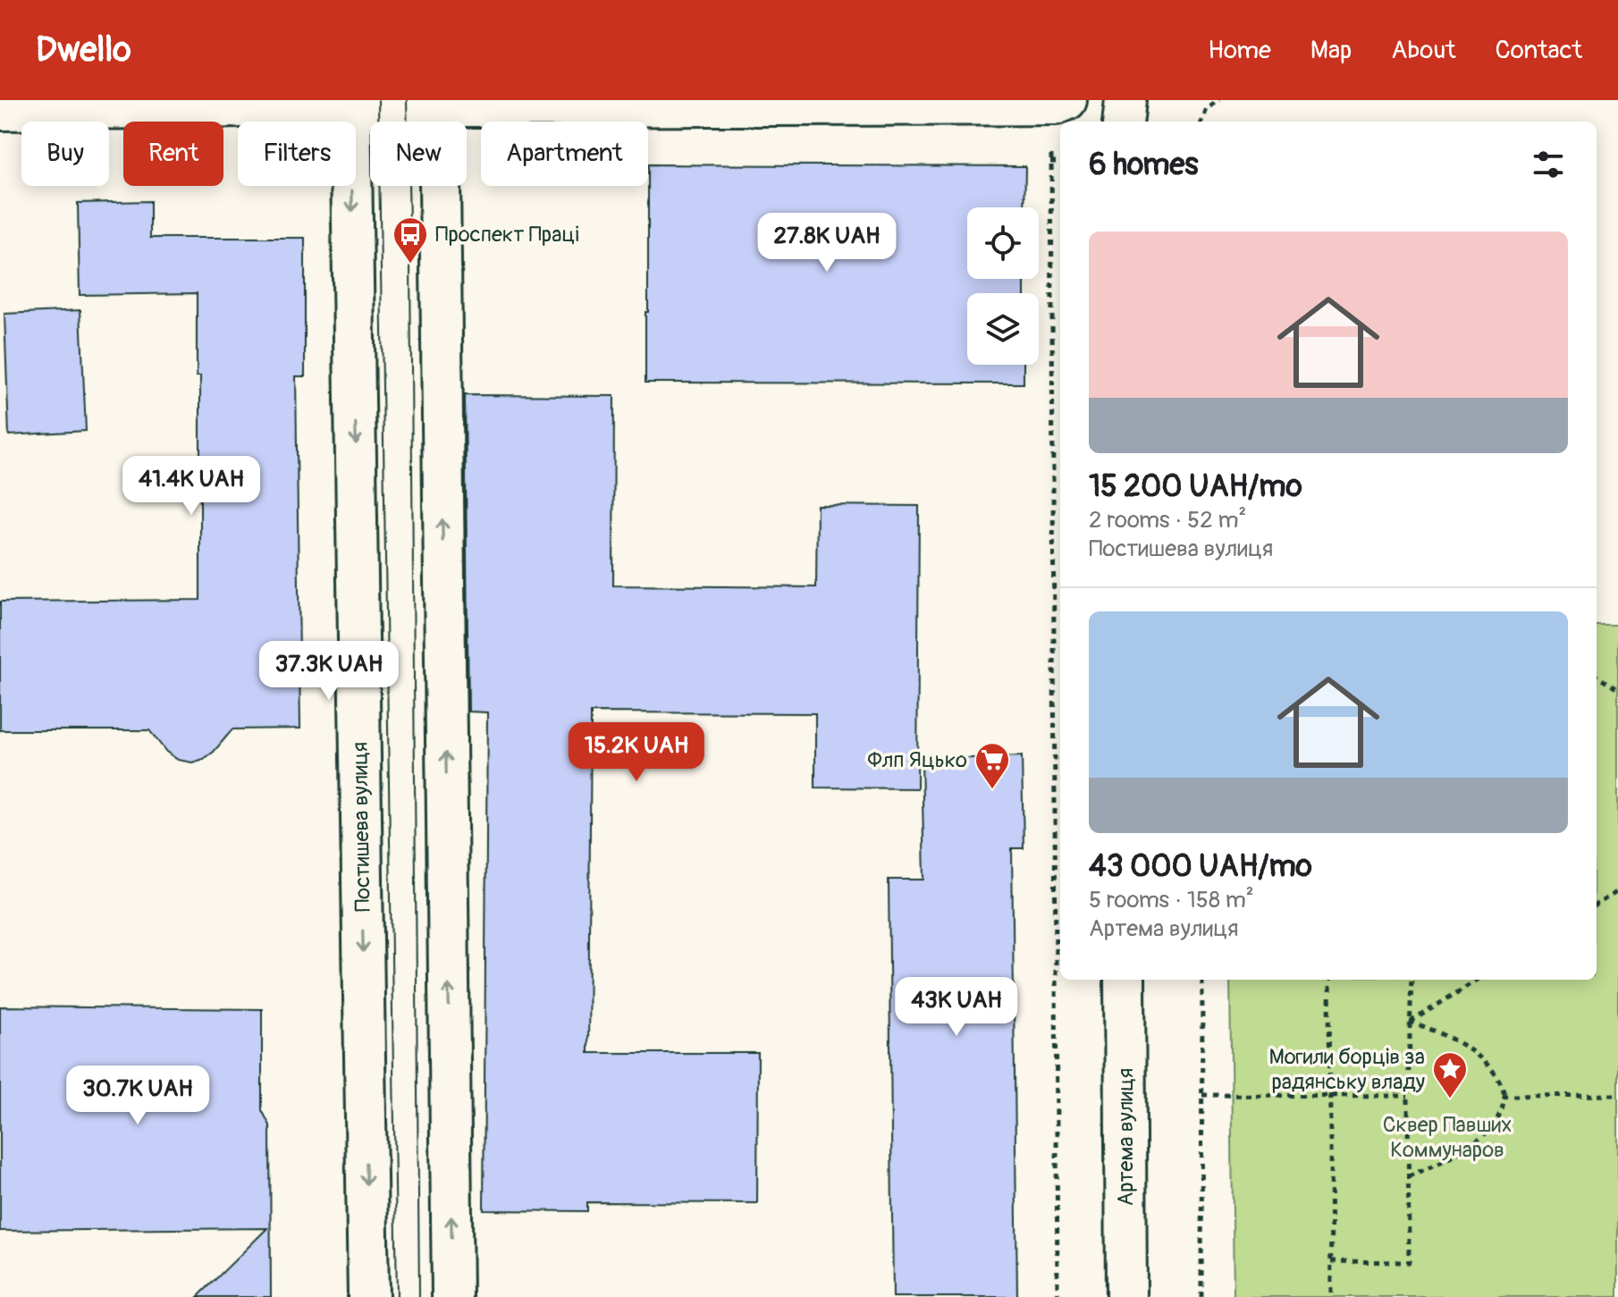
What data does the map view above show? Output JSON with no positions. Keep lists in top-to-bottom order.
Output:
{
  "streets": {
    "street": ["Постишева вулиця", "Артема вулиця"]
  },
  "parks": ["Сквер Павших Коммунаров"],
  "places": {
    "bus stop": ["Проспект Праці"],
    "supermarket": ["Флп Яцько"],
    "place": ["Могили борців за радянську владу"]
  },
  "page": {
    "header": "Dwello",
    "nav": [
      "Home",
      "Map",
      "About",
      "Contact"
    ],
    "chip": [
      "Buy",
      "Rent",
      "Filters",
      "New",
      "Apartment"
    ],
    "heading": "6 homes",
    "list": [
      {
        "name": "15 200 UAH/mo",
        "note": "2 rooms · 52 m² · Постишева вулиця"
      },
      {
        "name": "43 000 UAH/mo",
        "note": "5 rooms · 158 m² · Артема вулиця"
      }
    ],
    "price": [
      "27.8K UAH",
      "41.4K UAH",
      "37.3K UAH",
      "15.2K UAH",
      "43K UAH",
      "30.7K UAH"
    ]
  }
}
